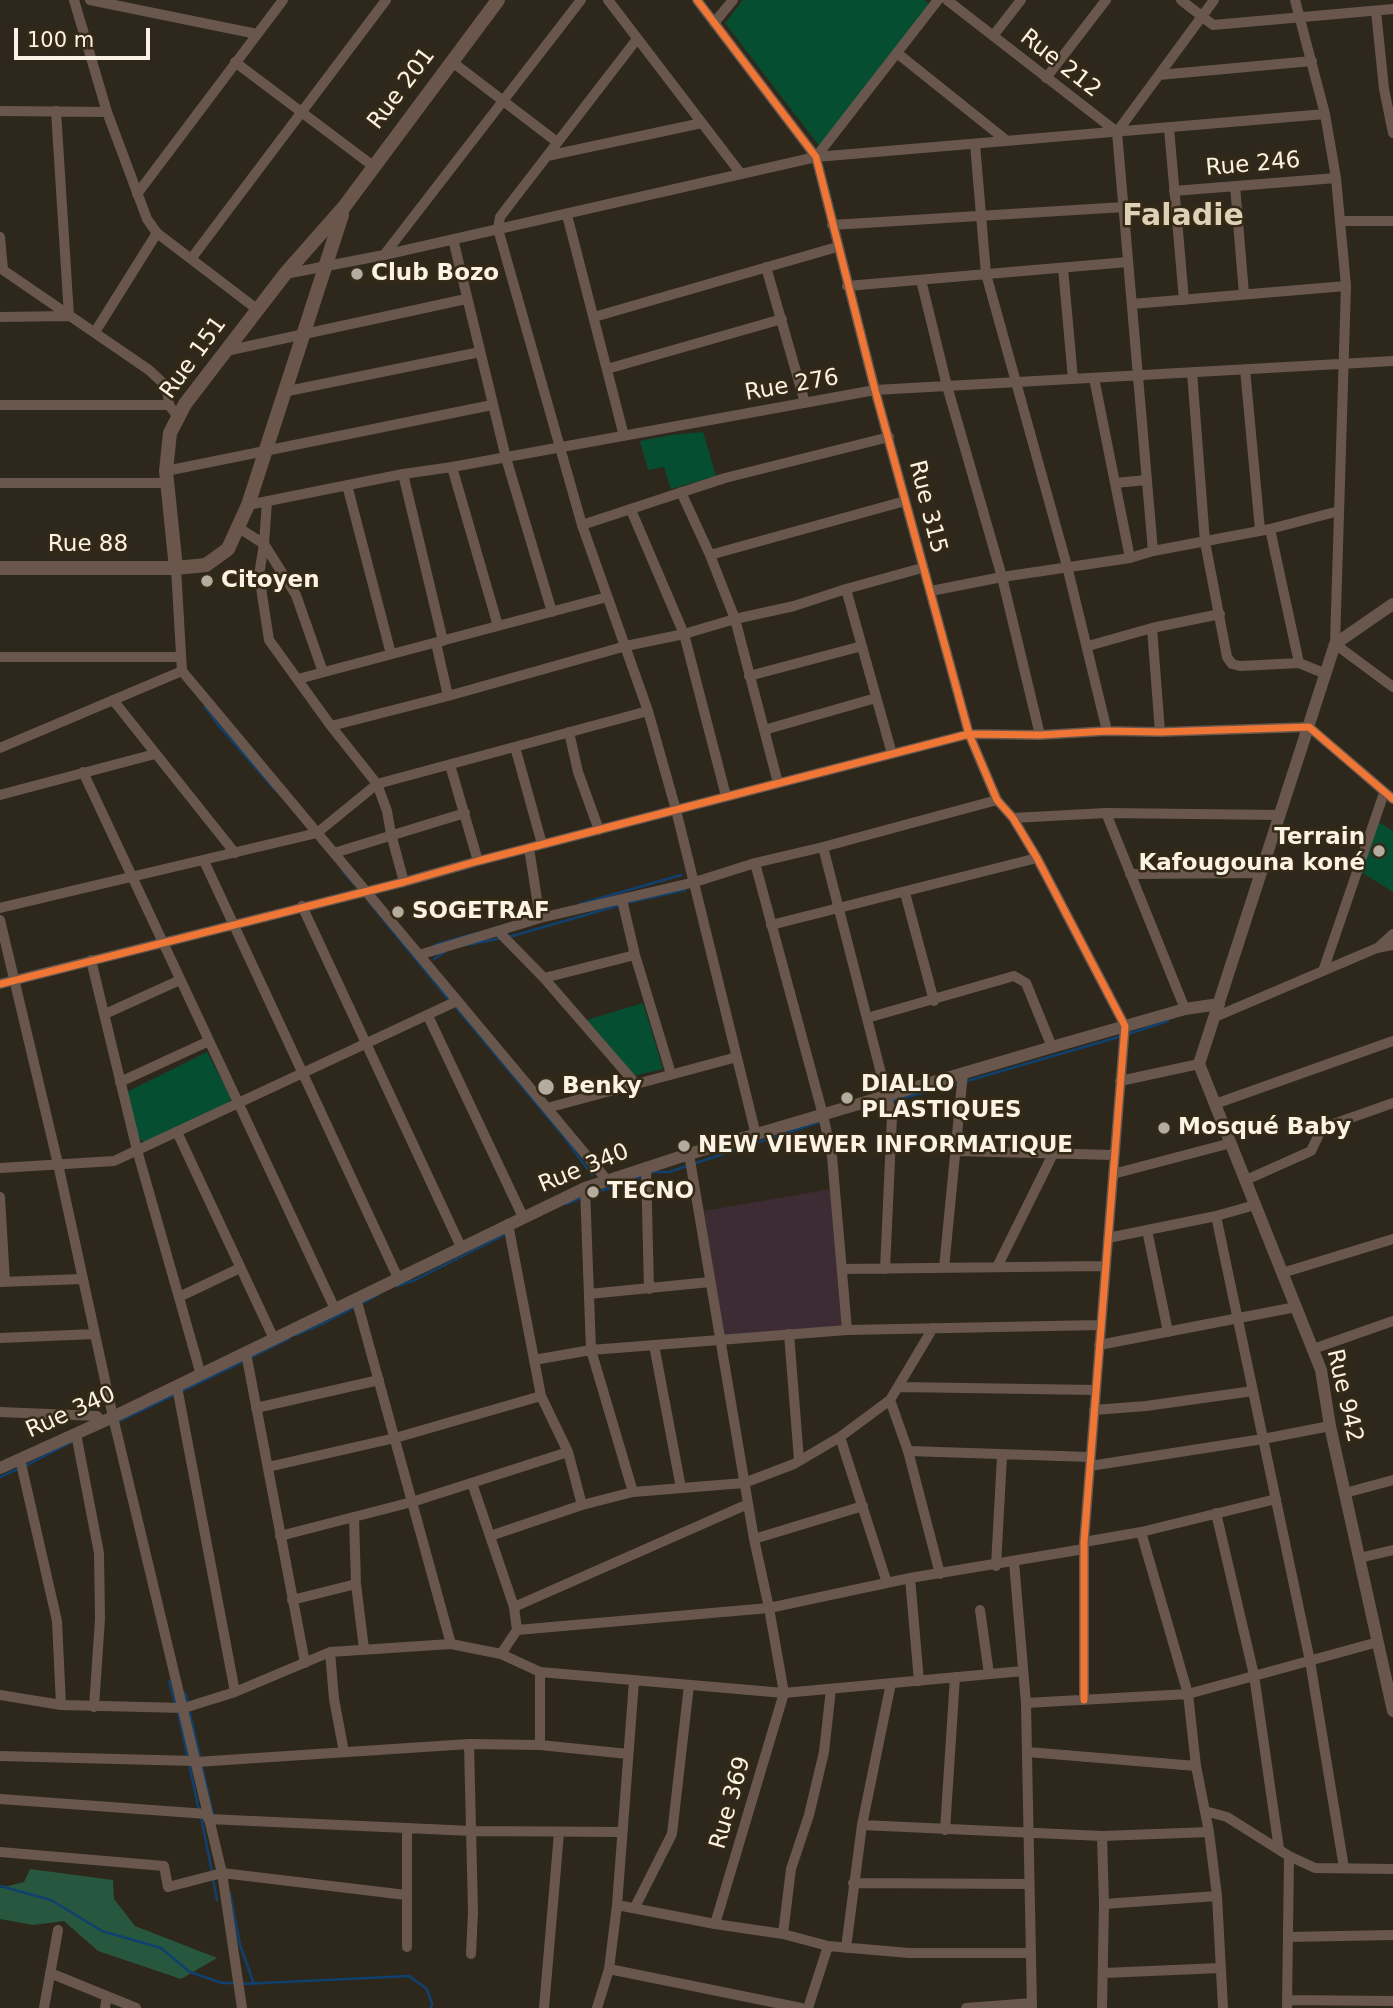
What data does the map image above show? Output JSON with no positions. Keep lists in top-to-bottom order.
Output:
{
  "streets": {
    "main road": ["Rue 201", "Rue 151", "Rue 88"],
    "street": [
      "Rue 212",
      "Rue 246",
      "Rue 276",
      "Rue 315",
      "Rue 340",
      "Rue 942",
      "Rue 369"
    ]
  },
  "crossings": [
    ["Rue 201", "Rue 151"],
    ["Rue 201", "Rue 88"],
    ["Rue 151", "Rue 88"],
    ["Rue 276", "Rue 315"],
    ["Rue 276", "Rue 88"],
    ["Rue 315", "Rue 340"]
  ],
  "districts": ["Faladie"],
  "places": [
    "Club Bozo",
    "Citoyen",
    "Terrain Kafougouna koné",
    "SOGETRAF",
    "Benky",
    "DIALLO PLASTIQUES",
    "Mosqué Baby",
    "NEW VIEWER INFORMATIQUE",
    "TECNO"
  ],
  "scale_bar": "100 m"
}
